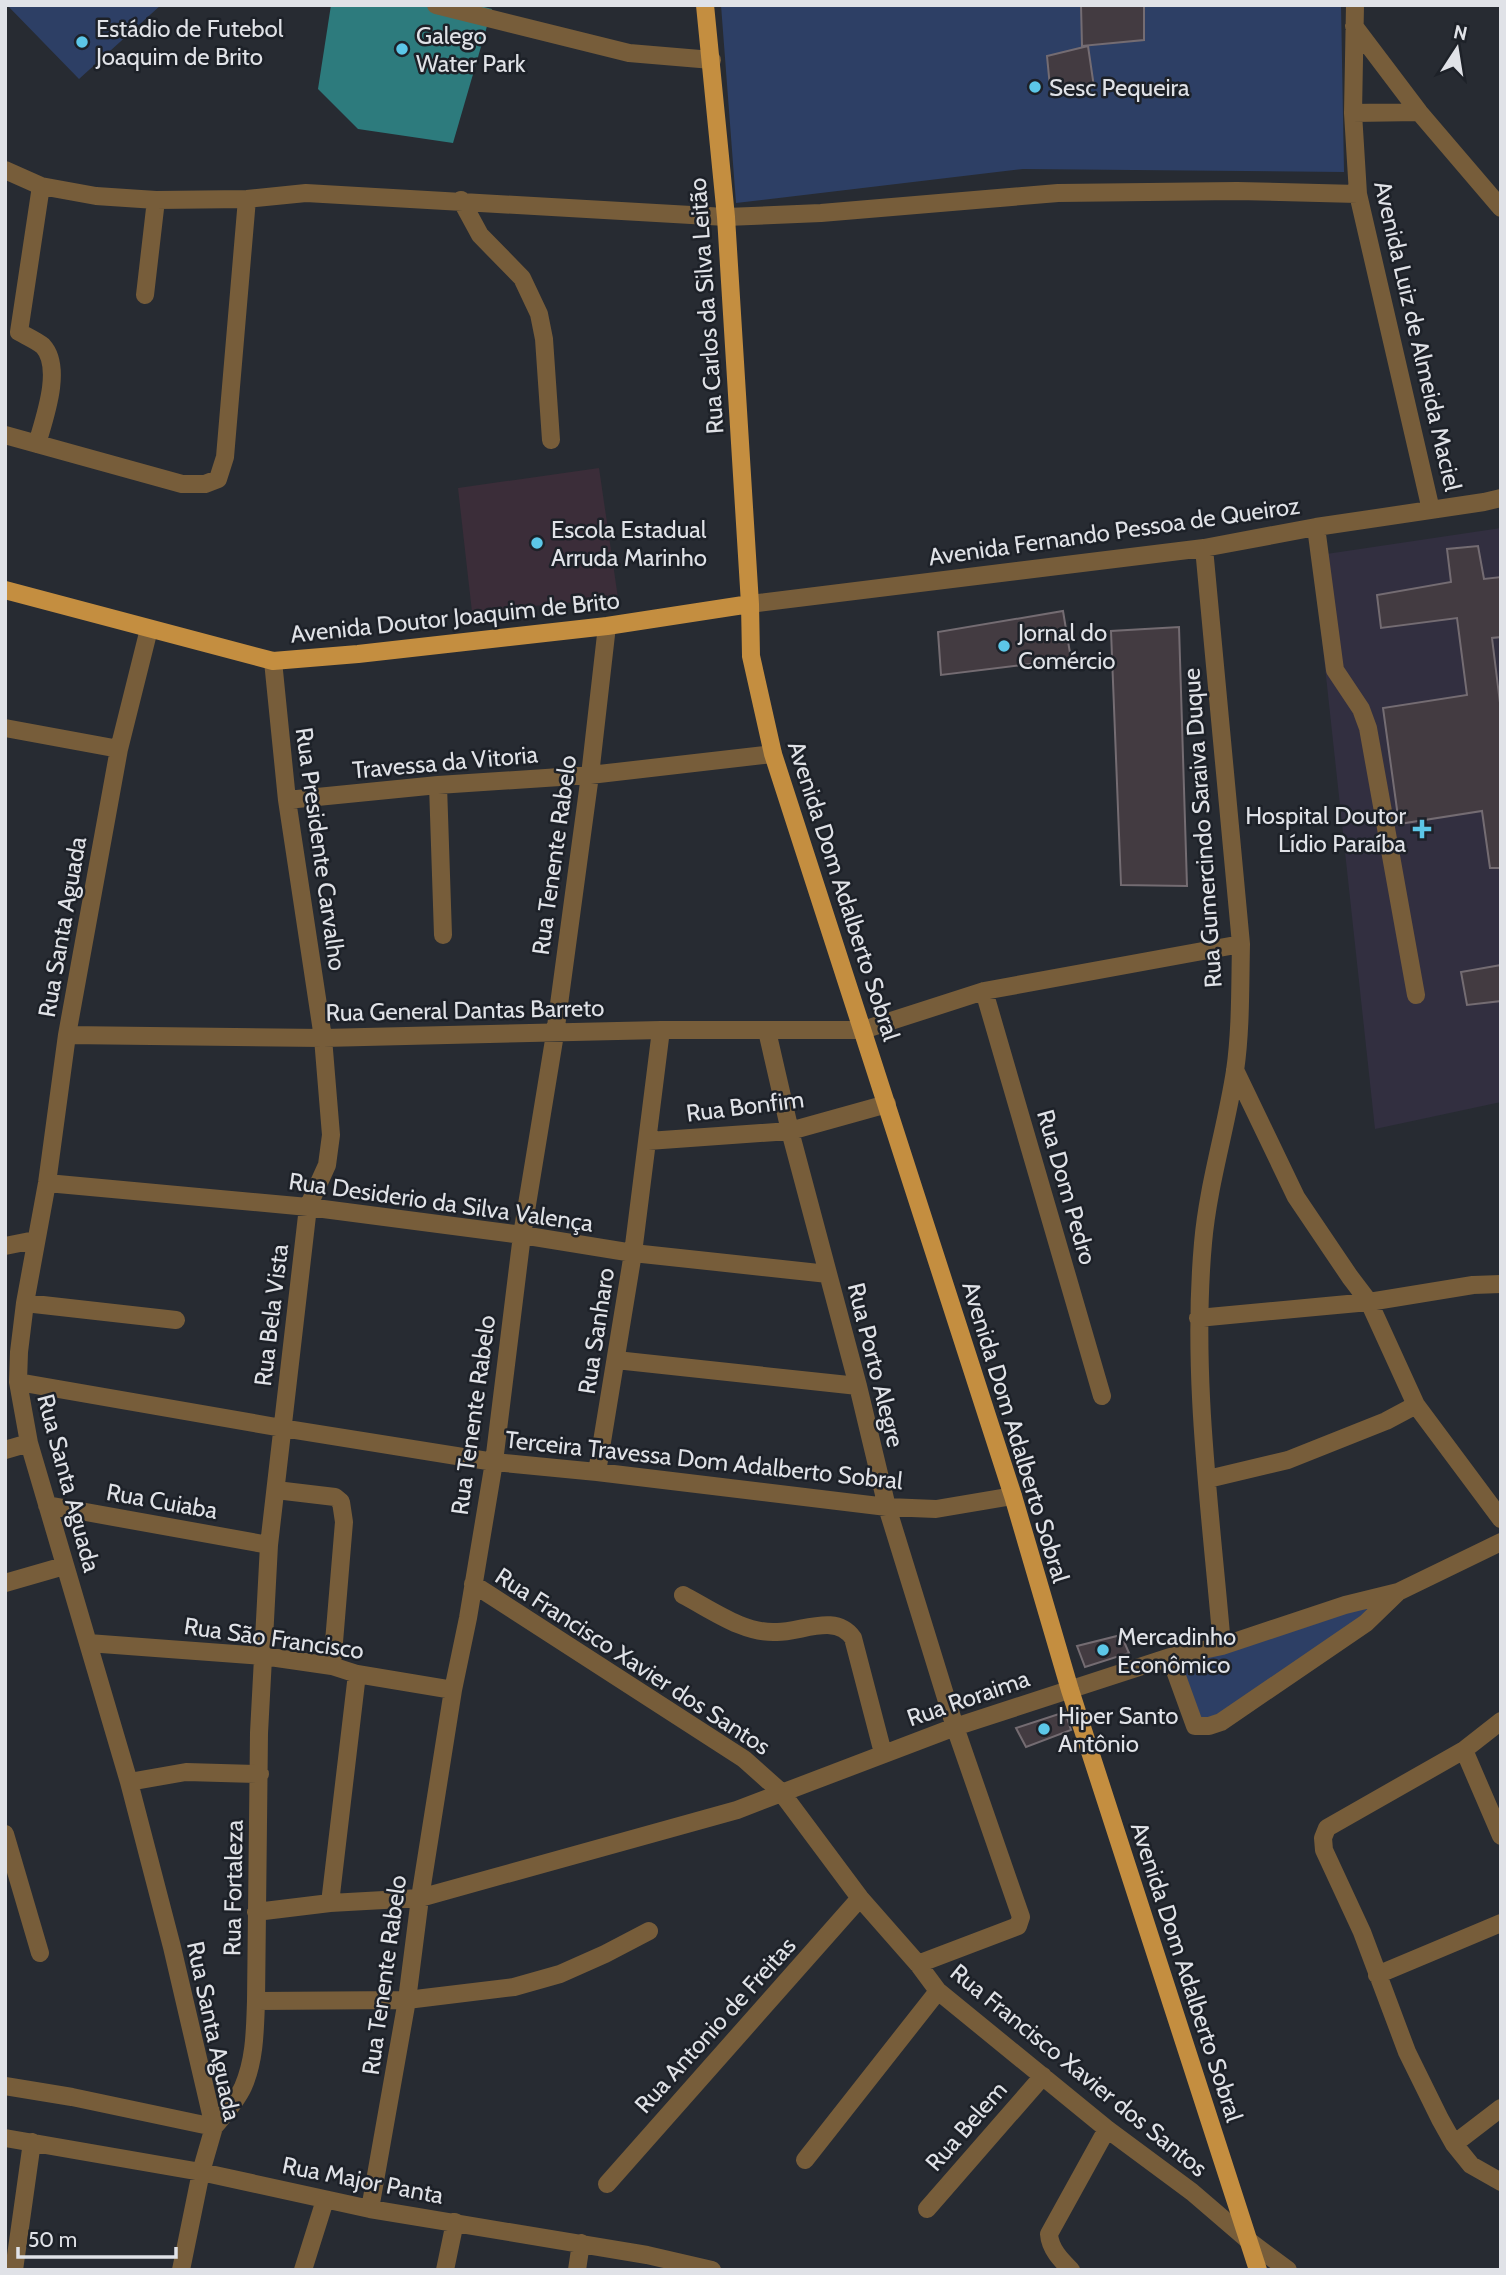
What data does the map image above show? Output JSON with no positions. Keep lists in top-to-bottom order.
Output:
{
  "streets": {
    "main road": ["Rua Carlos da Silva Leitão", "Avenida Doutor Joaquim de Brito", "Avenida Dom Adalberto Sobral"],
    "street": [
      "Avenida Luiz de Almeida Maciel",
      "Avenida Fernando Pessoa de Queiroz",
      "Travessa da Vitoria",
      "Rua Gumercindo Saraiva Duque",
      "Rua Presidente Carvalho",
      "Rua Tenente Rabelo",
      "Rua Santa Aguada",
      "Rua General Dantas Barreto",
      "Rua Bonfim",
      "Rua Dom Pedro",
      "Rua Desiderio da Silva Valença",
      "Rua Bela Vista",
      "Rua Sanharo",
      "Rua Porto Alegre",
      "Terceira Travessa Dom Adalberto Sobral",
      "Rua Cuiaba",
      "Rua São Francisco",
      "Rua Francisco Xavier dos Santos",
      "Rua Roraima",
      "Rua Fortaleza",
      "Rua Antonio de Freitas",
      "Rua Belem",
      "Rua Major Panta"
    ]
  },
  "crossings": [
    ["Rua Carlos da Silva Leitão", "Avenida Fernando Pessoa de Queiroz"],
    ["Rua Carlos da Silva Leitão", "Avenida Doutor Joaquim de Brito"],
    ["Rua Carlos da Silva Leitão", "Avenida Dom Adalberto Sobral"],
    ["Avenida Luiz de Almeida Maciel", "Avenida Fernando Pessoa de Queiroz"],
    ["Avenida Fernando Pessoa de Queiroz", "Avenida Doutor Joaquim de Brito"],
    ["Avenida Fernando Pessoa de Queiroz", "Rua Gumercindo Saraiva Duque"],
    ["Avenida Fernando Pessoa de Queiroz", "Avenida Dom Adalberto Sobral"],
    ["Avenida Doutor Joaquim de Brito", "Rua Presidente Carvalho"],
    ["Avenida Doutor Joaquim de Brito", "Rua Tenente Rabelo"],
    ["Avenida Doutor Joaquim de Brito", "Avenida Dom Adalberto Sobral"],
    ["Avenida Doutor Joaquim de Brito", "Rua Santa Aguada"],
    ["Travessa da Vitoria", "Rua Presidente Carvalho"],
    ["Travessa da Vitoria", "Rua Tenente Rabelo"],
    ["Travessa da Vitoria", "Avenida Dom Adalberto Sobral"],
    ["Rua Gumercindo Saraiva Duque", "Rua General Dantas Barreto"],
    ["Rua Gumercindo Saraiva Duque", "Rua Roraima"],
    ["Rua Presidente Carvalho", "Rua General Dantas Barreto"],
    ["Rua Presidente Carvalho", "Rua Desiderio da Silva Valença"],
    ["Rua Presidente Carvalho", "Rua Bela Vista"],
    ["Rua Tenente Rabelo", "Rua General Dantas Barreto"],
    ["Rua Tenente Rabelo", "Rua Desiderio da Silva Valença"],
    ["Rua Tenente Rabelo", "Terceira Travessa Dom Adalberto Sobral"],
    ["Rua Tenente Rabelo", "Rua São Francisco"],
    ["Rua Tenente Rabelo", "Rua Francisco Xavier dos Santos"],
    ["Rua Tenente Rabelo", "Rua Roraima"],
    ["Rua Tenente Rabelo", "Rua Major Panta"],
    ["Avenida Dom Adalberto Sobral", "Rua General Dantas Barreto"],
    ["Avenida Dom Adalberto Sobral", "Rua Bonfim"],
    ["Avenida Dom Adalberto Sobral", "Terceira Travessa Dom Adalberto Sobral"],
    ["Avenida Dom Adalberto Sobral", "Rua Francisco Xavier dos Santos"],
    ["Avenida Dom Adalberto Sobral", "Rua Roraima"],
    ["Rua Santa Aguada", "Rua General Dantas Barreto"],
    ["Rua Santa Aguada", "Rua Desiderio da Silva Valença"],
    ["Rua Santa Aguada", "Terceira Travessa Dom Adalberto Sobral"],
    ["Rua Santa Aguada", "Rua Cuiaba"],
    ["Rua Santa Aguada", "Rua São Francisco"],
    ["Rua Santa Aguada", "Rua Fortaleza"],
    ["Rua Santa Aguada", "Rua Major Panta"],
    ["Rua General Dantas Barreto", "Rua Dom Pedro"],
    ["Rua General Dantas Barreto", "Rua Sanharo"],
    ["Rua General Dantas Barreto", "Rua Porto Alegre"],
    ["Rua Bonfim", "Rua Sanharo"],
    ["Rua Bonfim", "Rua Porto Alegre"],
    ["Rua Desiderio da Silva Valença", "Rua Bela Vista"],
    ["Rua Desiderio da Silva Valença", "Rua Sanharo"],
    ["Rua Desiderio da Silva Valença", "Rua Porto Alegre"],
    ["Rua Bela Vista", "Terceira Travessa Dom Adalberto Sobral"],
    ["Rua Bela Vista", "Rua Fortaleza"],
    ["Rua Sanharo", "Terceira Travessa Dom Adalberto Sobral"],
    ["Rua Porto Alegre", "Terceira Travessa Dom Adalberto Sobral"],
    ["Rua Porto Alegre", "Rua Francisco Xavier dos Santos"],
    ["Rua Porto Alegre", "Rua Roraima"],
    ["Terceira Travessa Dom Adalberto Sobral", "Rua Fortaleza"],
    ["Rua Cuiaba", "Rua Fortaleza"],
    ["Rua São Francisco", "Rua Fortaleza"],
    ["Rua Francisco Xavier dos Santos", "Rua Roraima"],
    ["Rua Francisco Xavier dos Santos", "Rua Antonio de Freitas"],
    ["Rua Francisco Xavier dos Santos", "Rua Belem"],
    ["Rua Roraima", "Rua Fortaleza"]
  ],
  "places": {
    "other": [
      "Estádio de Futebol Joaquim de Brito",
      "Galego Water Park",
      "Sesc Pequeira",
      "Escola Estadual Arruda Marinho",
      "Jornal do Comércio",
      "Mercadinho Econômico",
      "Hiper Santo Antônio"
    ],
    "health": ["Hospital Doutor Lídio Paraíba"]
  },
  "scale_bar": "50 m",
  "north": "top"
}
